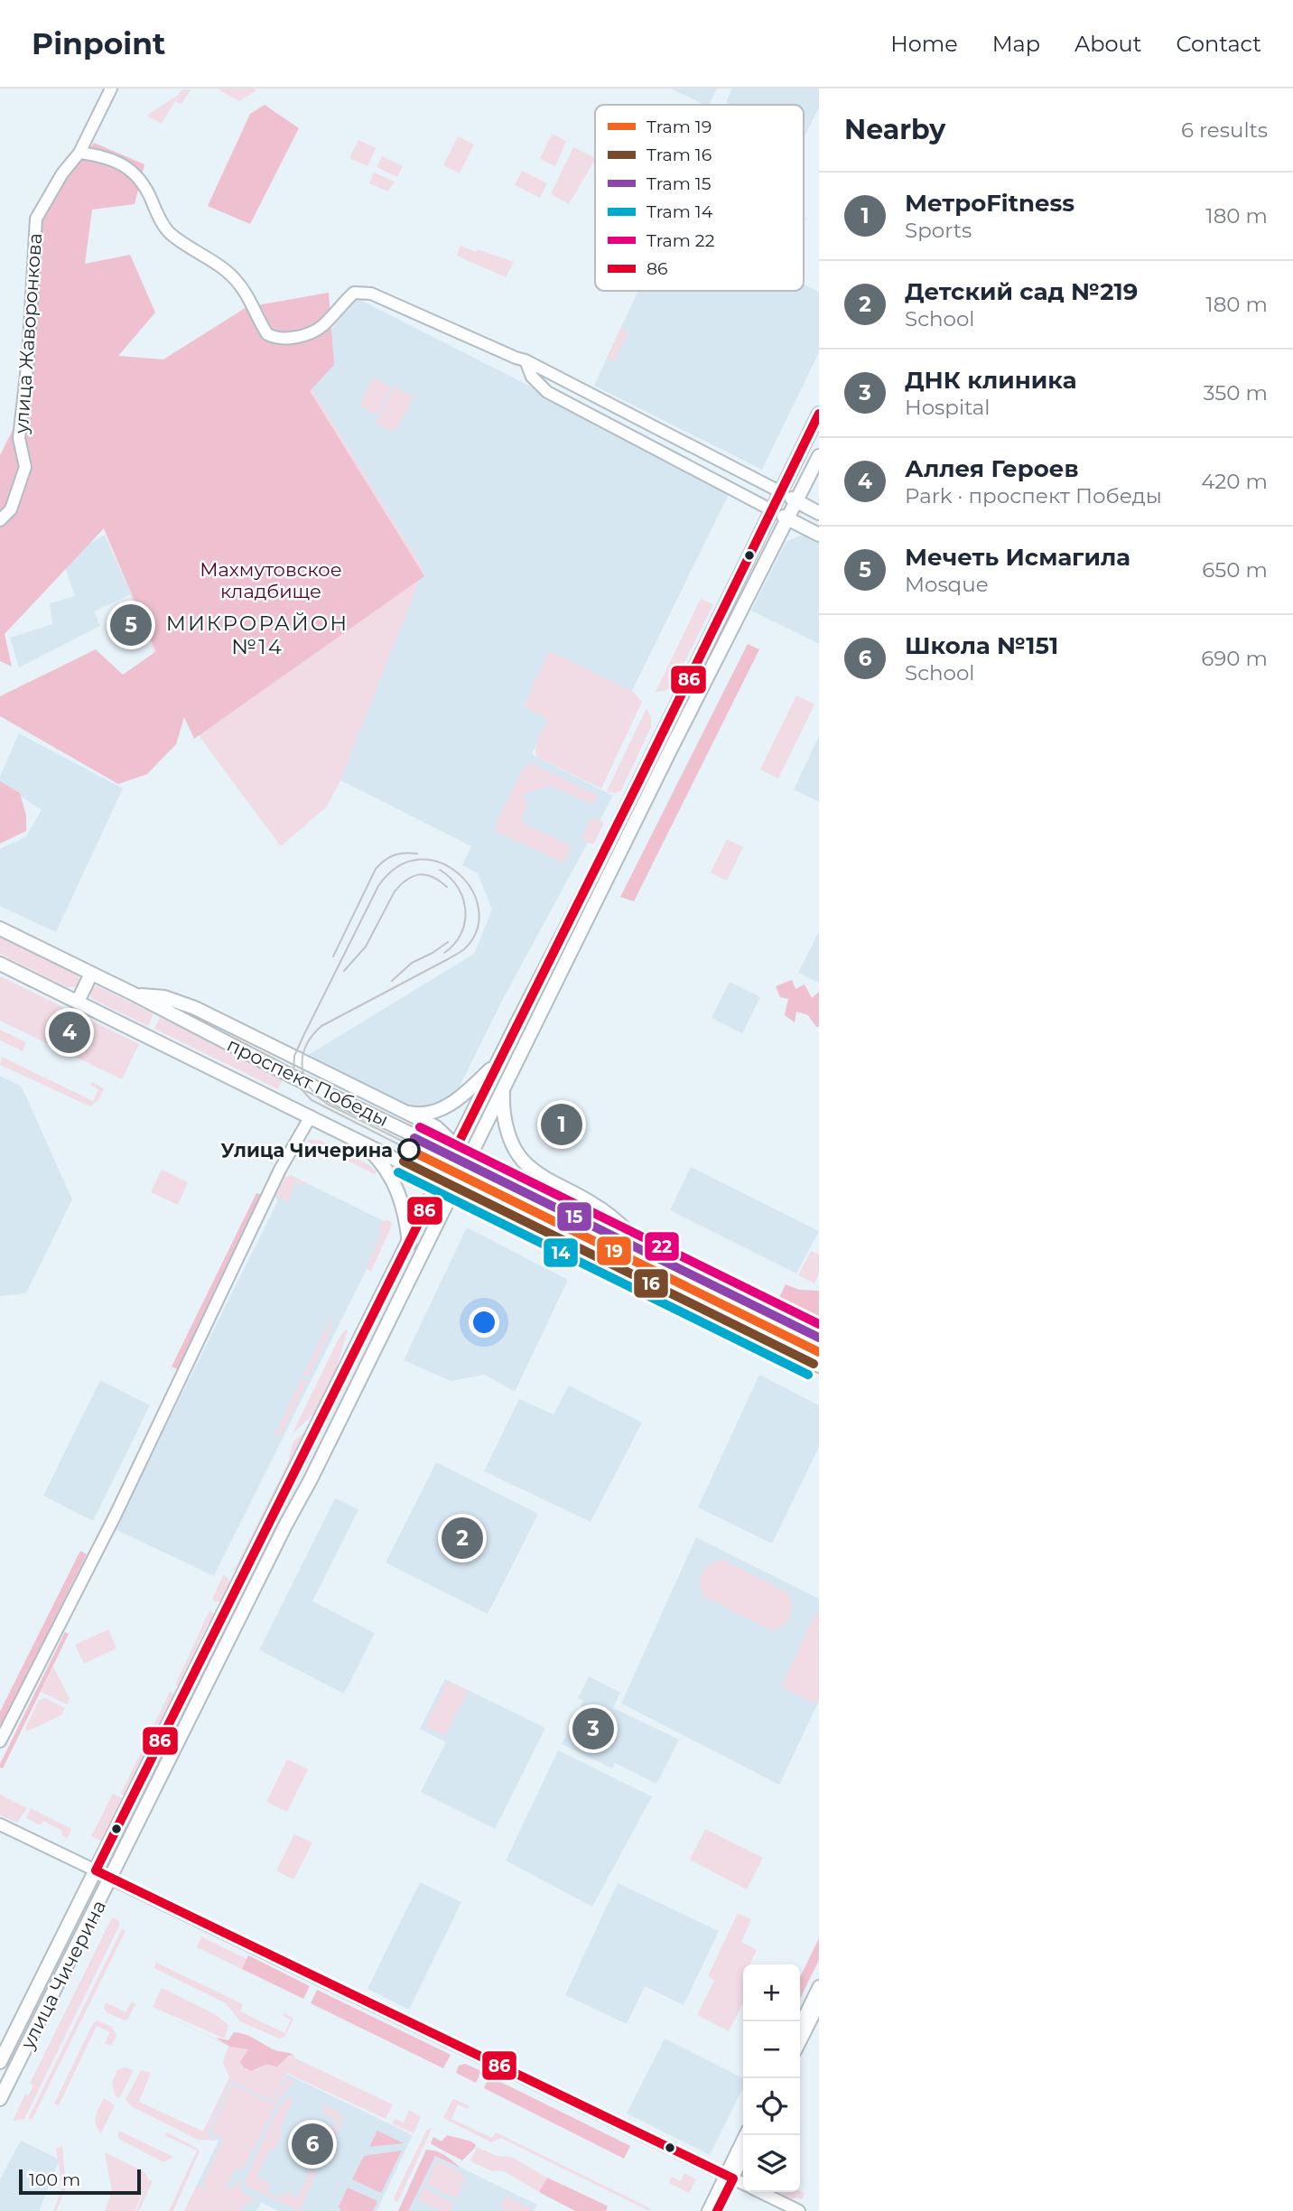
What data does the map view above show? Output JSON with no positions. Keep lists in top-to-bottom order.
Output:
{
  "streets": {
    "main road": ["проспект Победы", "улица Чичерина"],
    "street": ["улица Жаворонкова"]
  },
  "crossings": [
    ["проспект Победы", "улица Чичерина"]
  ],
  "districts": ["МИКРОРАЙОН №14"],
  "parks": ["Махмутовское кладбище"],
  "places": ["Улица Чичерина"],
  "lines": [
    "transit line 86",
    "tram line 22",
    "tram line 15",
    "tram line 19",
    "tram line 16",
    "tram line 14"
  ],
  "legend": [
    "Tram 19",
    "Tram 16",
    "Tram 15",
    "Tram 14",
    "Tram 22",
    "86"
  ],
  "scale_bar": "100 m",
  "page": {
    "header": "Pinpoint",
    "nav": [
      "Home",
      "Map",
      "About",
      "Contact"
    ],
    "heading": ["Nearby", "6 results"],
    "list": [
      {
        "mark": "1",
        "name": "МетроFitness",
        "note": "Sports",
        "value": "180 m"
      },
      {
        "mark": "2",
        "name": "Детский сад №219",
        "note": "School",
        "value": "180 m"
      },
      {
        "mark": "3",
        "name": "ДНК клиника",
        "note": "Hospital",
        "value": "350 m"
      },
      {
        "mark": "4",
        "name": "Аллея Героев",
        "note": "Park · проспект Победы",
        "value": "420 m"
      },
      {
        "mark": "5",
        "name": "Мечеть Исмагила",
        "note": "Mosque",
        "value": "650 m"
      },
      {
        "mark": "6",
        "name": "Школа №151",
        "note": "School",
        "value": "690 m"
      }
    ],
    "pins": [
      "5",
      "4",
      "1",
      "2",
      "3",
      "6"
    ],
    "map_buttons": ["+", "−"],
    "scale": "100 m"
  }
}
